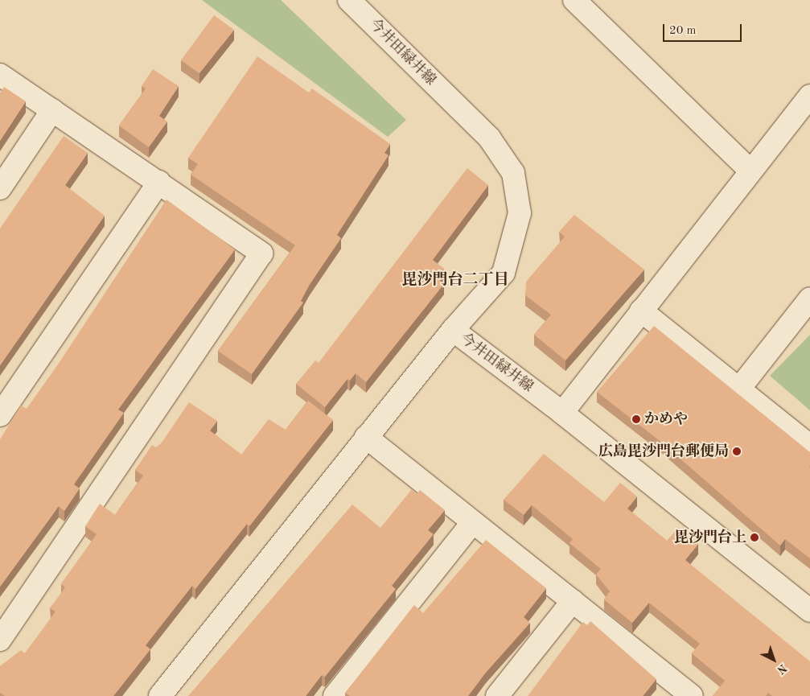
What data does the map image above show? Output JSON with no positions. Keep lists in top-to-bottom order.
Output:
{
  "streets": {
    "street": ["今井田緑井線"]
  },
  "districts": ["毘沙門台二丁目"],
  "places": ["かめや", "広島毘沙門台郵便局", "毘沙門台上"],
  "scale_bar": "20 m",
  "north": "bottom right"
}
